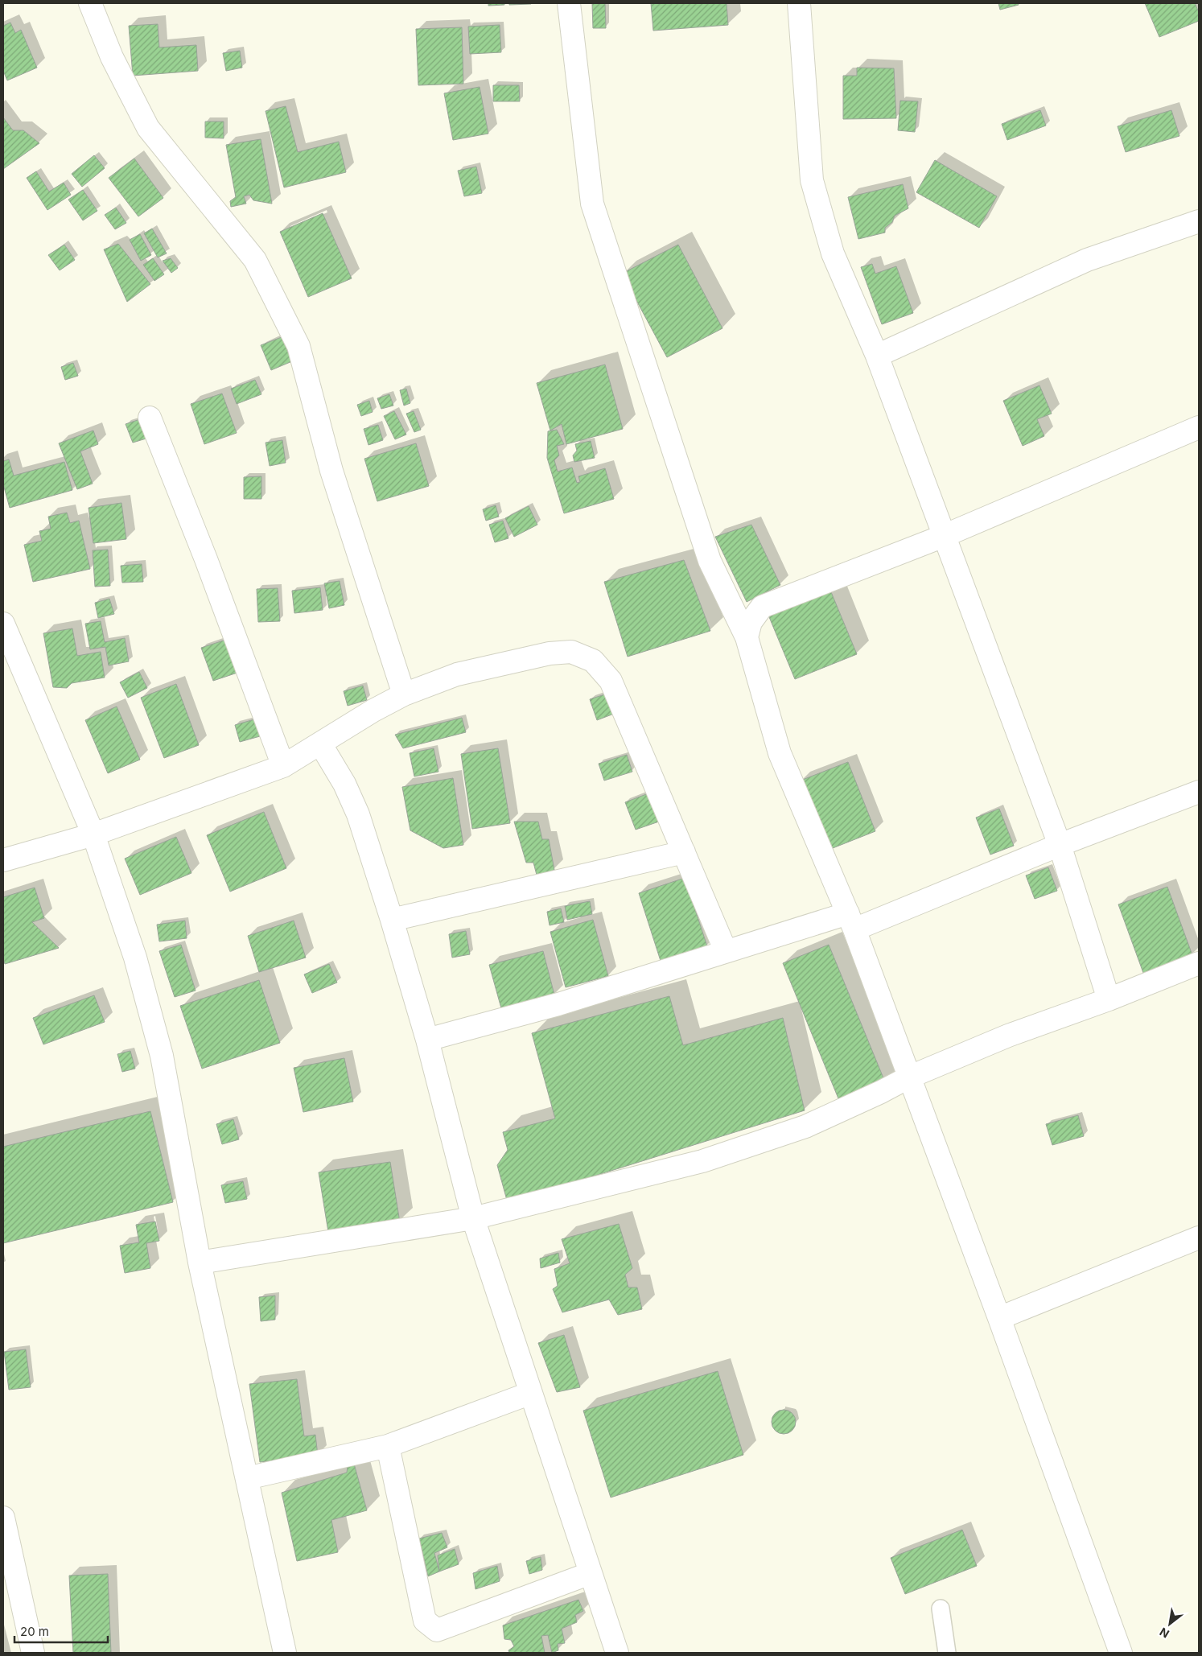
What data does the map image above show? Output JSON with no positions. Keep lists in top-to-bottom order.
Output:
{
  "scale_bar": "20 m",
  "north": "bottom left"
}
